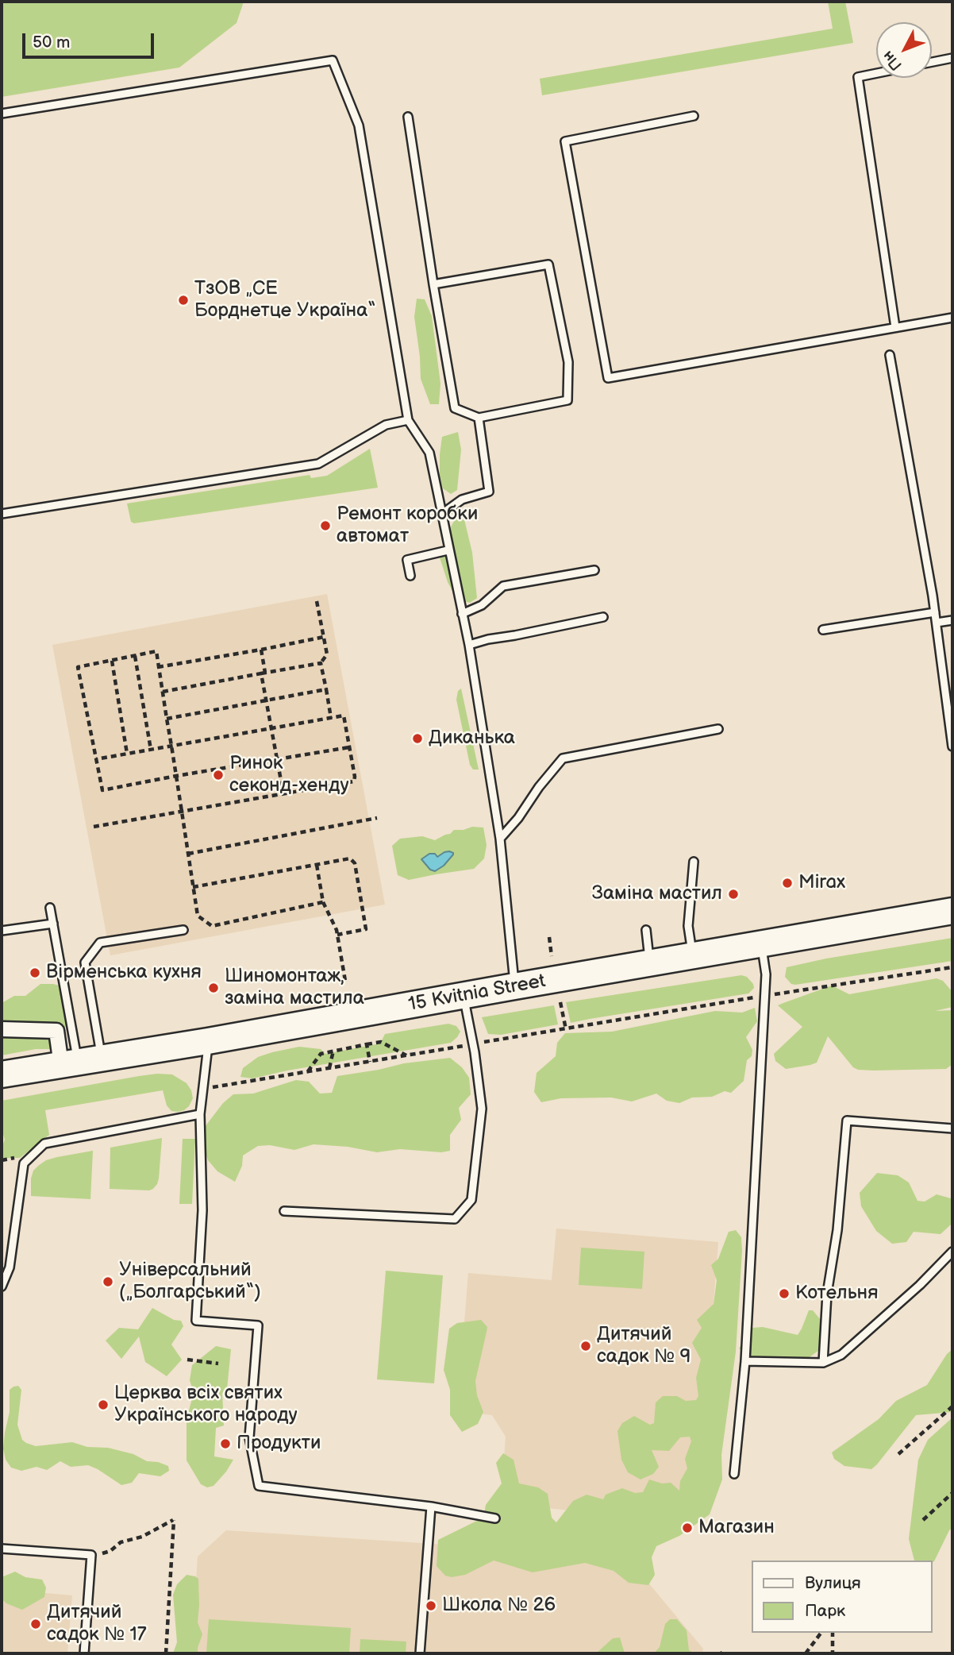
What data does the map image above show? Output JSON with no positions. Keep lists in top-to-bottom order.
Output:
{
  "streets": {
    "highway": ["15 Kvitnia Street"]
  },
  "places": [
    "ТзОВ „СЕ Борднетце Україна“",
    "Ремонт коробки автомат",
    "Диканька",
    "Ринок секонд-хенду",
    "Mirax",
    "Заміна мастил",
    "Вірменська кухня",
    "Шиномонтаж, заміна мастила",
    "Універсальний („Болгарський“)",
    "Котельня",
    "Дитячий садок № 9",
    "Церква всіх святих Українського народу",
    "Продукти",
    "Магазин",
    "Школа № 26",
    "Дитячий садок № 17"
  ],
  "legend": ["Вулиця", "Парк"],
  "scale_bar": "50 m",
  "north": "bottom left"
}
